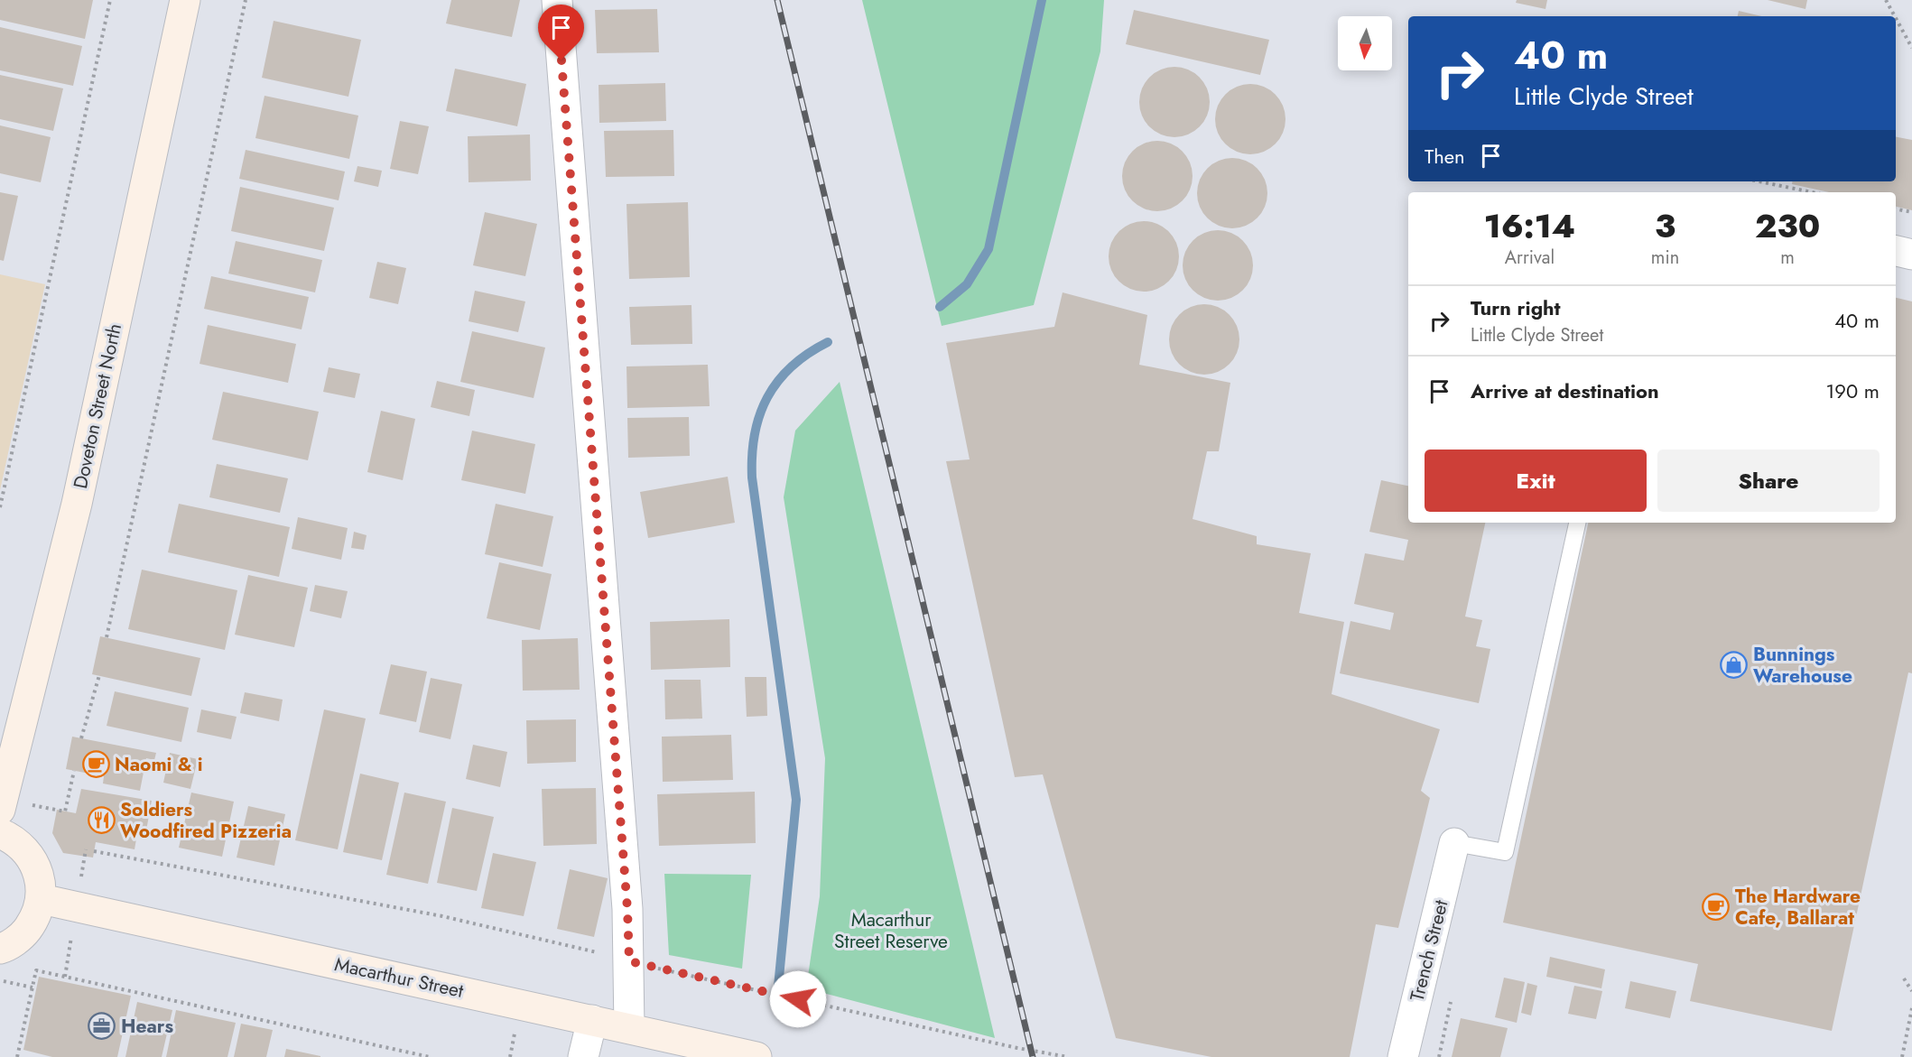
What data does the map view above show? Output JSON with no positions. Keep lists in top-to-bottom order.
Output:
{
  "streets": {
    "main road": ["Doveton Street North", "Macarthur Street"],
    "street": ["Trench Street"]
  },
  "parks": ["Macarthur Street Reserve"],
  "places": {
    "shop": ["Bunnings Warehouse"],
    "cafe": ["Naomi & i", "The Hardware Cafe, Ballarat"],
    "restaurant": ["Soldiers Woodfired Pizzeria"],
    "office": ["Hears"]
  },
  "north": "bottom",
  "page": {
    "turn": ["40 m", "Little Clyde Street"],
    "then": "Then",
    "eta": [
      "16:14",
      "Arrival",
      "3",
      "min",
      "230",
      "m"
    ],
    "list": [
      {
        "name": "Turn right",
        "note": "Little Clyde Street",
        "value": "40 m"
      },
      {
        "name": "Arrive at destination",
        "value": "190 m"
      }
    ],
    "buttons": ["Exit", "Share"]
  }
}
